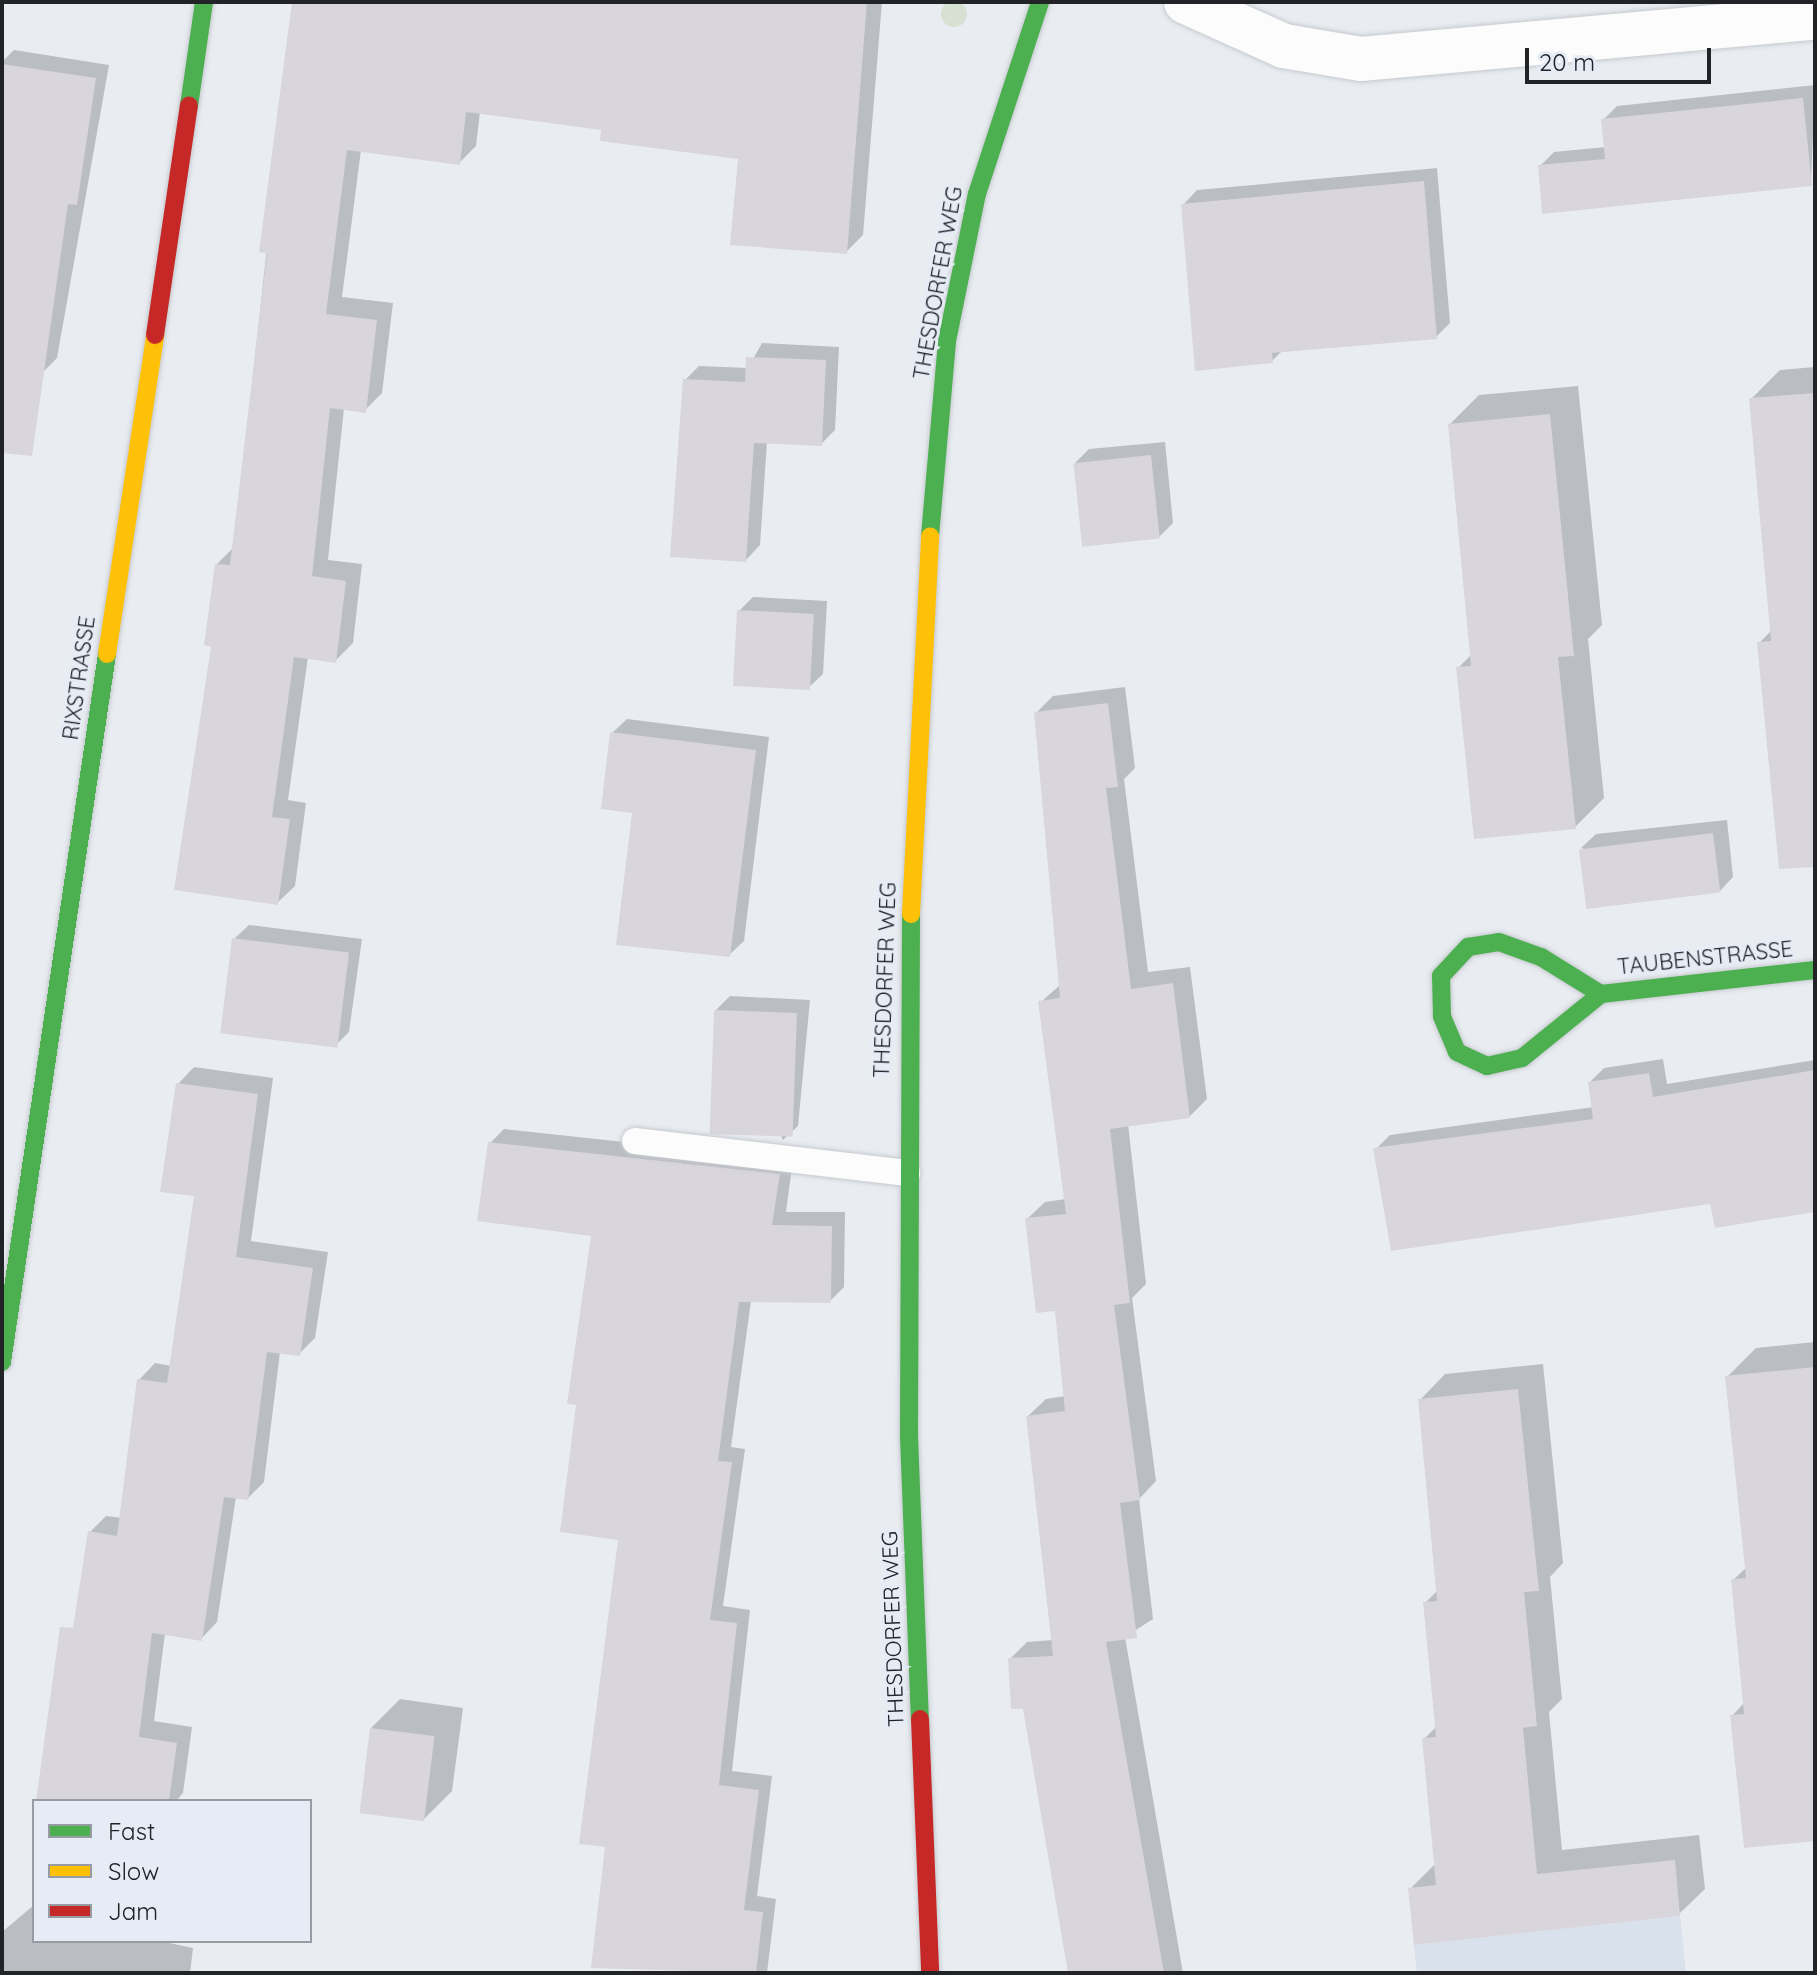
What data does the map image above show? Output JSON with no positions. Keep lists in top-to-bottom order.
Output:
{
  "streets": {
    "street": ["THESDORFER WEG", "RIXSTRASSE", "TAUBENSTRASSE"]
  },
  "legend": ["Fast", "Slow", "Jam"],
  "scale_bar": "20 m"
}
